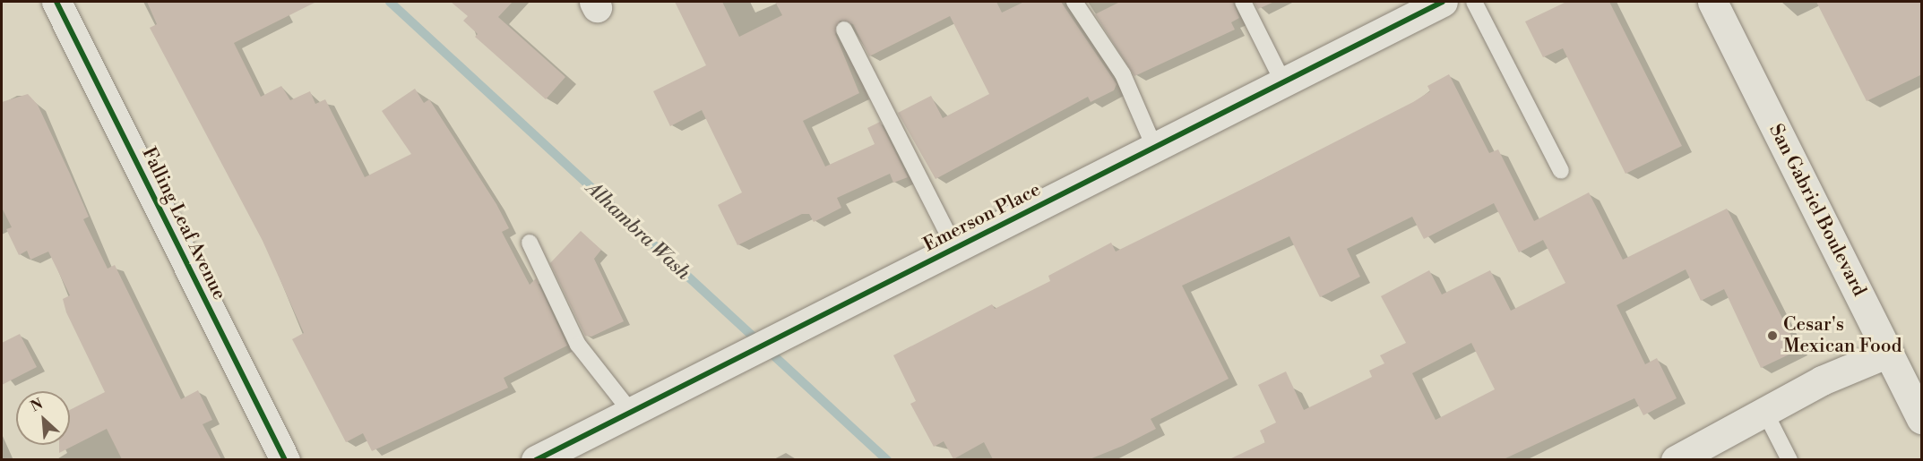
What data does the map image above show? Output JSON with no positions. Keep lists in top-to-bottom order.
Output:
{
  "streets": {
    "street": ["San Gabriel Boulevard", "Emerson Place", "Falling Leaf Avenue"]
  },
  "water": ["Alhambra Wash"],
  "places": ["Cesar's Mexican Food"],
  "north": "top left"
}
